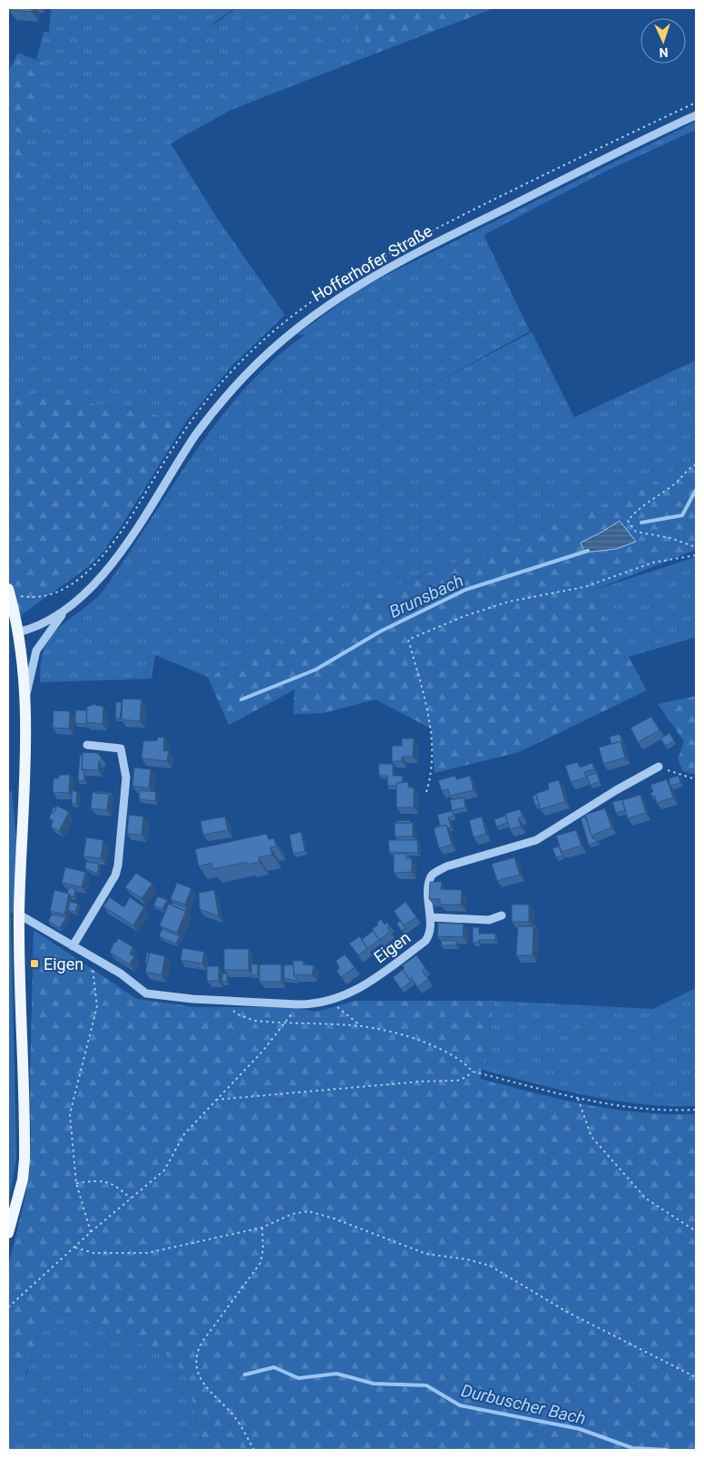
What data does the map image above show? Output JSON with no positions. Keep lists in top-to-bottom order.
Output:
{
  "streets": {
    "street": ["Hofferhofer Straße", "Eigen"]
  },
  "water": ["Brunsbach", "Durbuscher Bach"],
  "places": {
    "transit": ["Eigen"]
  },
  "north": "bottom"
}
